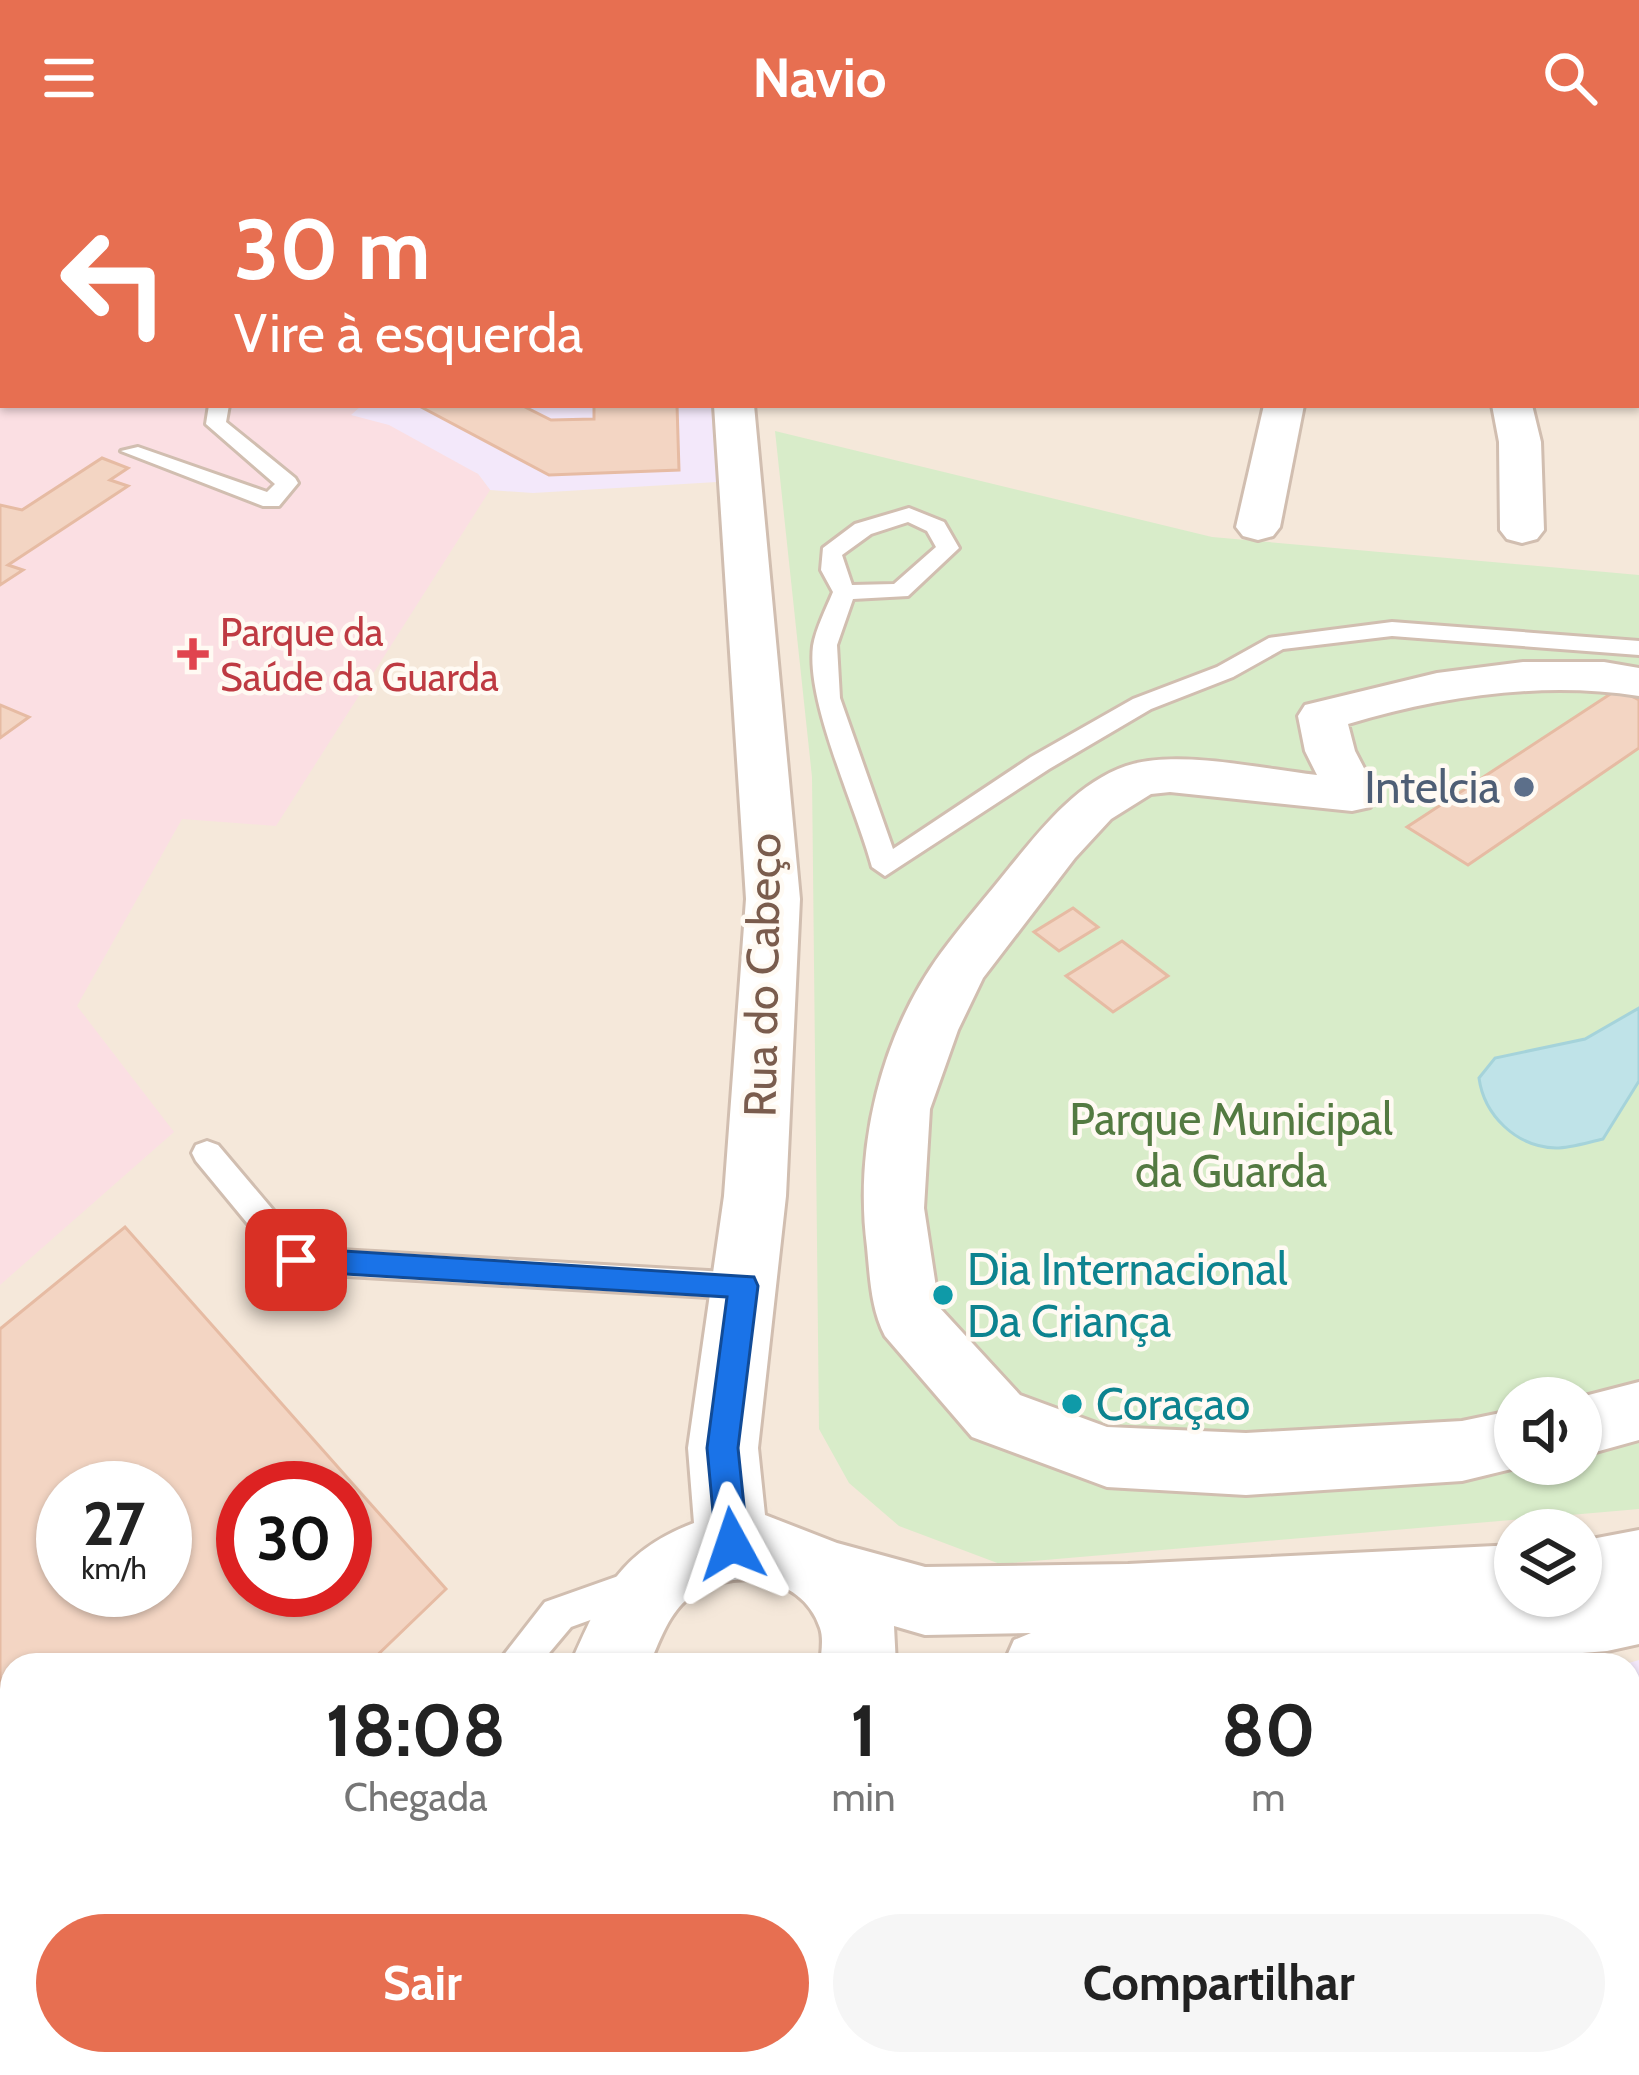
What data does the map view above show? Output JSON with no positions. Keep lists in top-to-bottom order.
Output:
{
  "streets": {
    "street": ["Rua do Cabeço"]
  },
  "parks": ["Parque Municipal da Guarda"],
  "places": {
    "health": ["Parque da Saúde da Guarda"],
    "other": ["Intelcia", "Dia Internacional Da Criança", "Coraçao"]
  },
  "page": {
    "header": "Navio",
    "turn": ["30 m", "Vire à esquerda"],
    "speed": "27 km/h",
    "limit": "30",
    "eta": [
      "18:08",
      "Chegada",
      "1",
      "min",
      "80",
      "m"
    ],
    "buttons": ["Sair", "Compartilhar"]
  }
}
